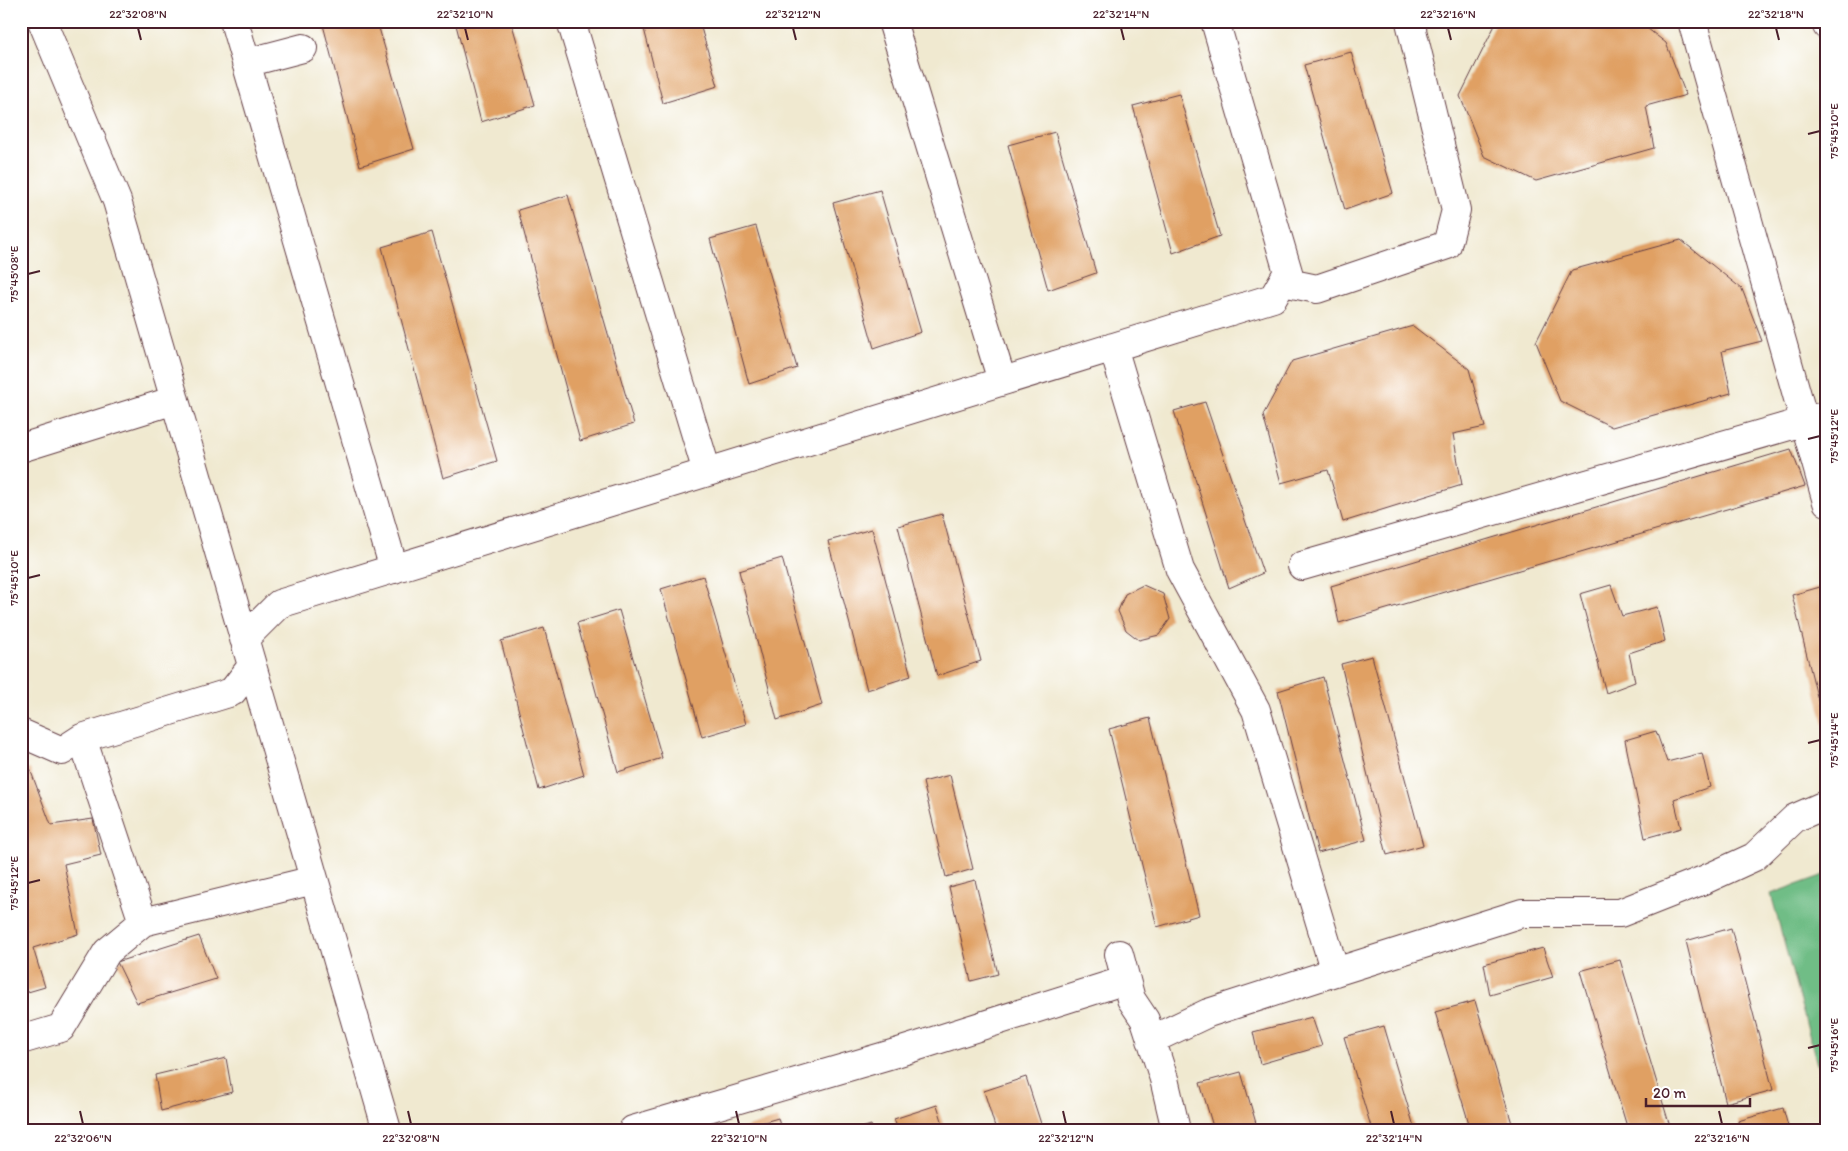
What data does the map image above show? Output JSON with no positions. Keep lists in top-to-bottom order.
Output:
{
  "scale_bar": "20 m",
  "coordinates": [
    "22°32'08\"N",
    "22°32'10\"N",
    "22°32'12\"N",
    "22°32'14\"N",
    "22°32'16\"N",
    "22°32'18\"N",
    "75°45'10\"E",
    "75°45'08\"E",
    "75°45'12\"E",
    "75°45'14\"E",
    "75°45'16\"E",
    "22°32'06\"N"
  ]
}
